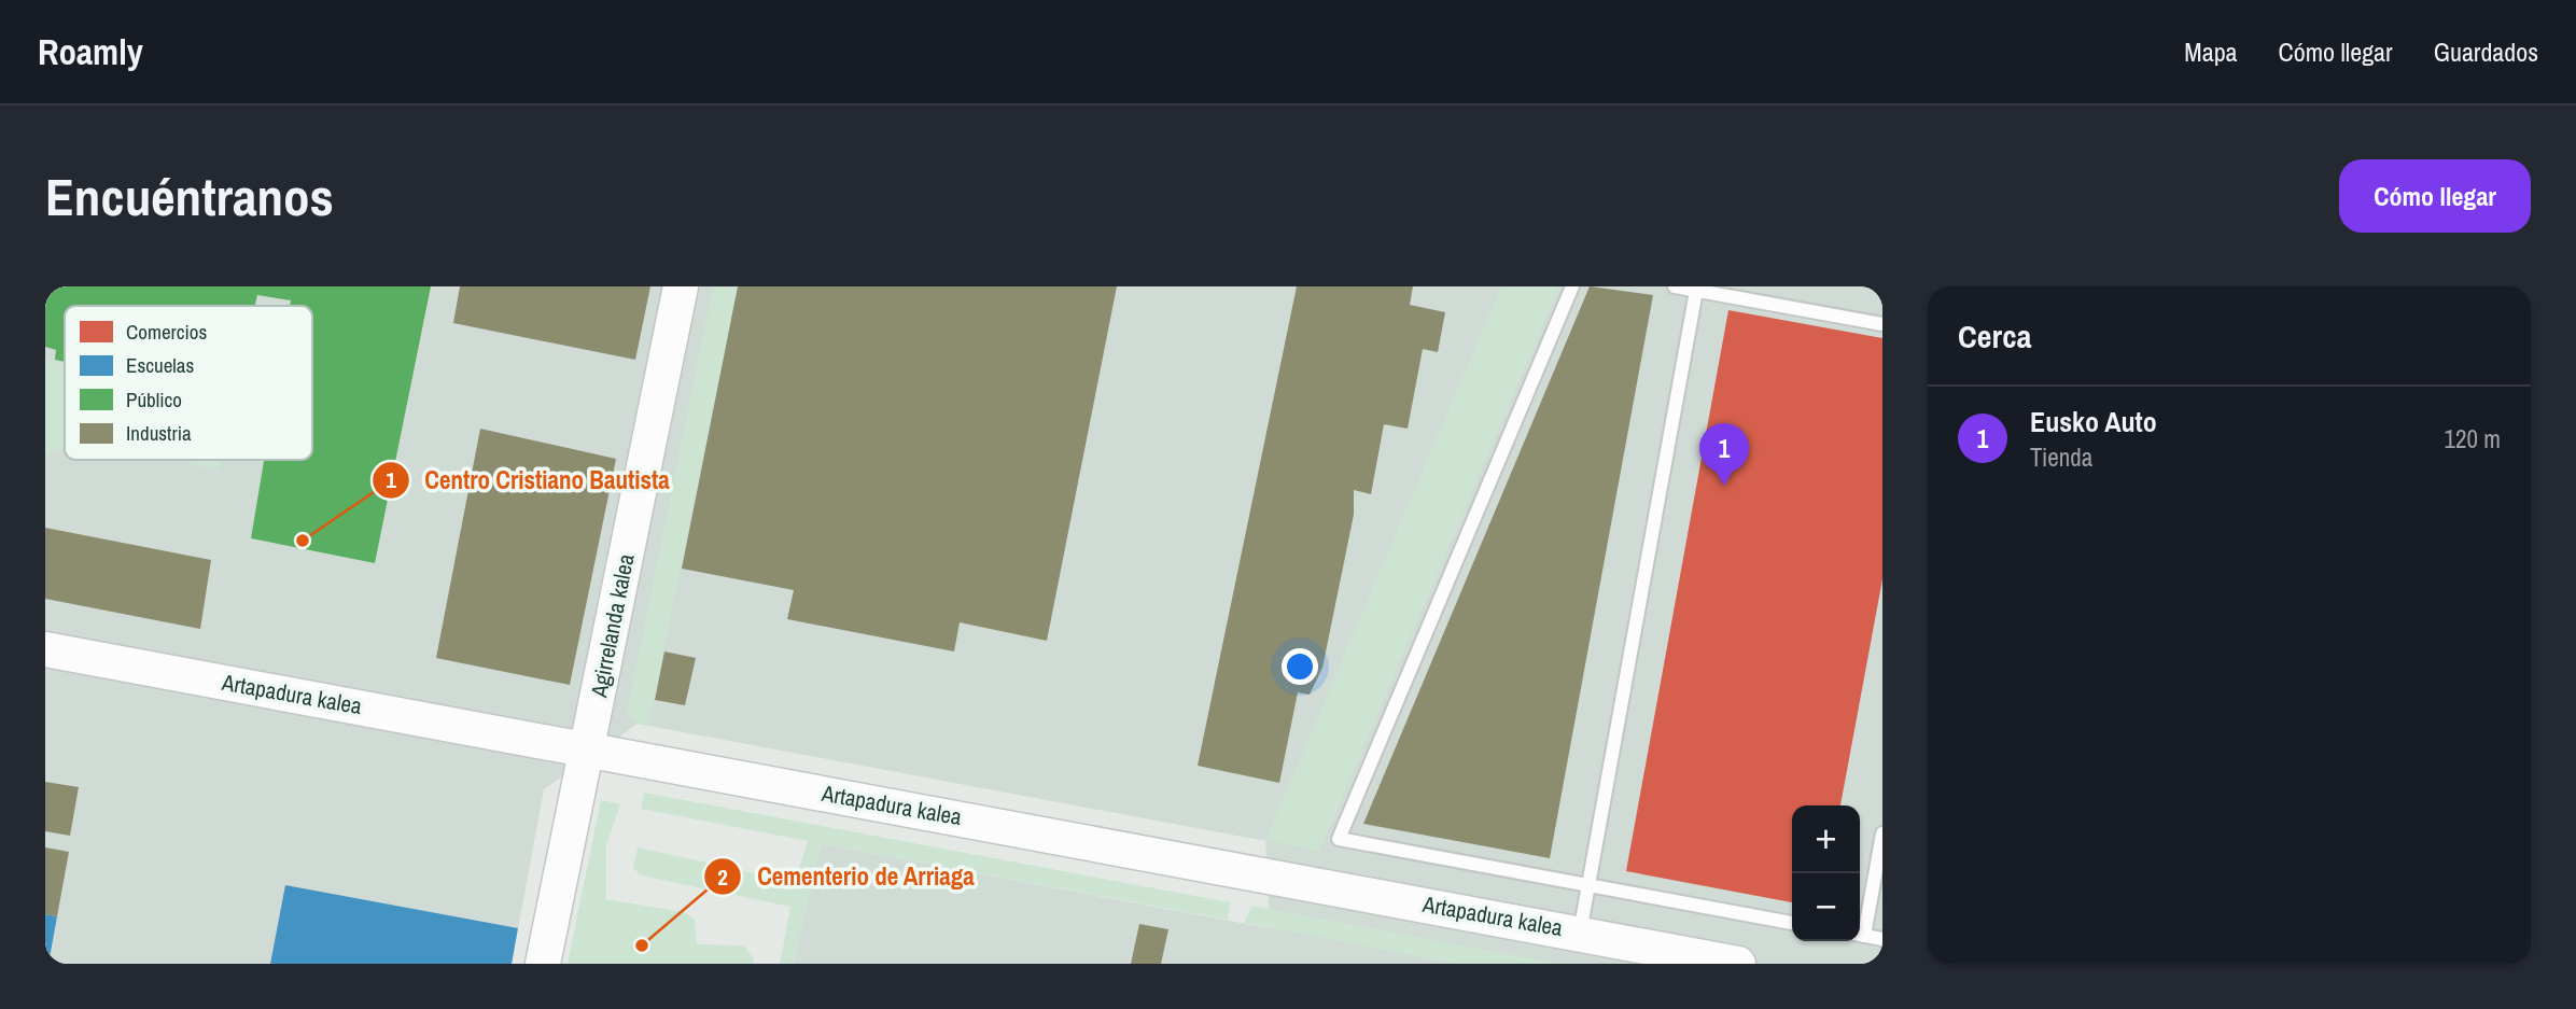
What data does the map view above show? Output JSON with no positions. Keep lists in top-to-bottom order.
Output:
{
  "streets": {
    "street": ["Agirrelanda kalea", "Artapadura kalea"]
  },
  "crossings": [
    ["Agirrelanda kalea", "Artapadura kalea"]
  ],
  "places": ["Centro Cristiano Bautista", "Cementerio de Arriaga"],
  "legend": [
    "Comercios",
    "Escuelas",
    "Público",
    "Industria"
  ],
  "page": {
    "header": "Roamly",
    "nav": ["Mapa", "Cómo llegar", "Guardados"],
    "buttons": "Cómo llegar",
    "title": "Encuéntranos",
    "heading": "Cerca",
    "list": [
      {
        "mark": "1",
        "name": "Eusko Auto",
        "note": "Tienda",
        "value": "120 m"
      }
    ],
    "pins": "1",
    "map_buttons": ["+", "−"]
  }
}
